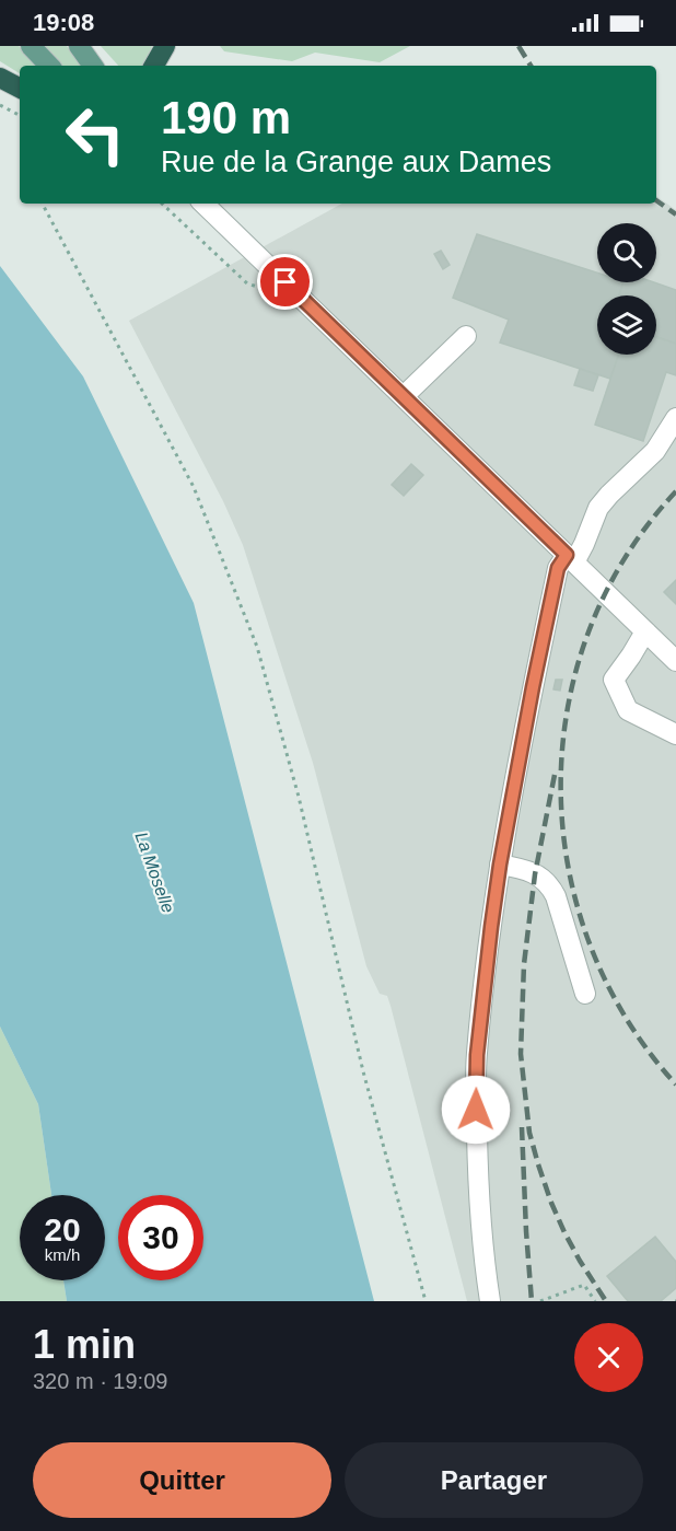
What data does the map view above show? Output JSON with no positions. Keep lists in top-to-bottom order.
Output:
{
  "water": ["La Moselle"],
  "page": {
    "status": "19:08",
    "turn": ["190 m", "Rue de la Grange aux Dames"],
    "speed": "20 km/h",
    "limit": "30",
    "heading": ["1 min", "320 m · 19:09"],
    "buttons": ["Quitter", "Partager"]
  }
}
